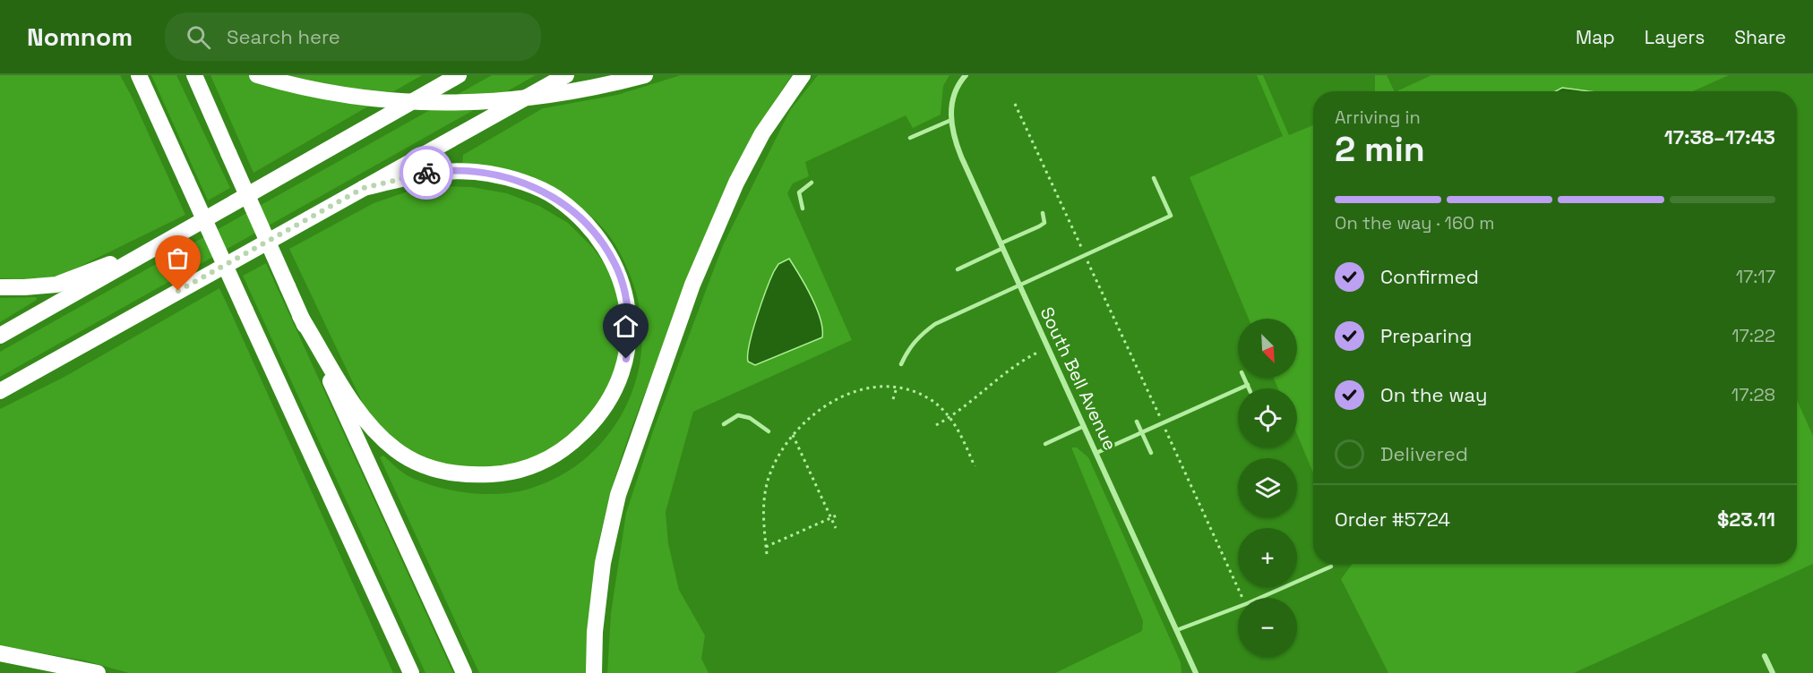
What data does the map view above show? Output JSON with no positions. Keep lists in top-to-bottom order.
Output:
{
  "streets": {
    "street": ["South Bell Avenue"]
  },
  "north": "bottom right",
  "page": {
    "header": "Nomnom",
    "search": "Search here",
    "nav": ["Map", "Layers", "Share"],
    "heading": ["2 min", "Arriving in", "17:38–17:43"],
    "panel": ["Order #5724", "$23.11"],
    "bar": "On the way · 160 m",
    "list": [
      ["Confirmed", "17:17"],
      ["Preparing", "17:22"],
      ["On the way", "17:28"],
      "Delivered"
    ],
    "map_buttons": ["+", "−"]
  }
}
